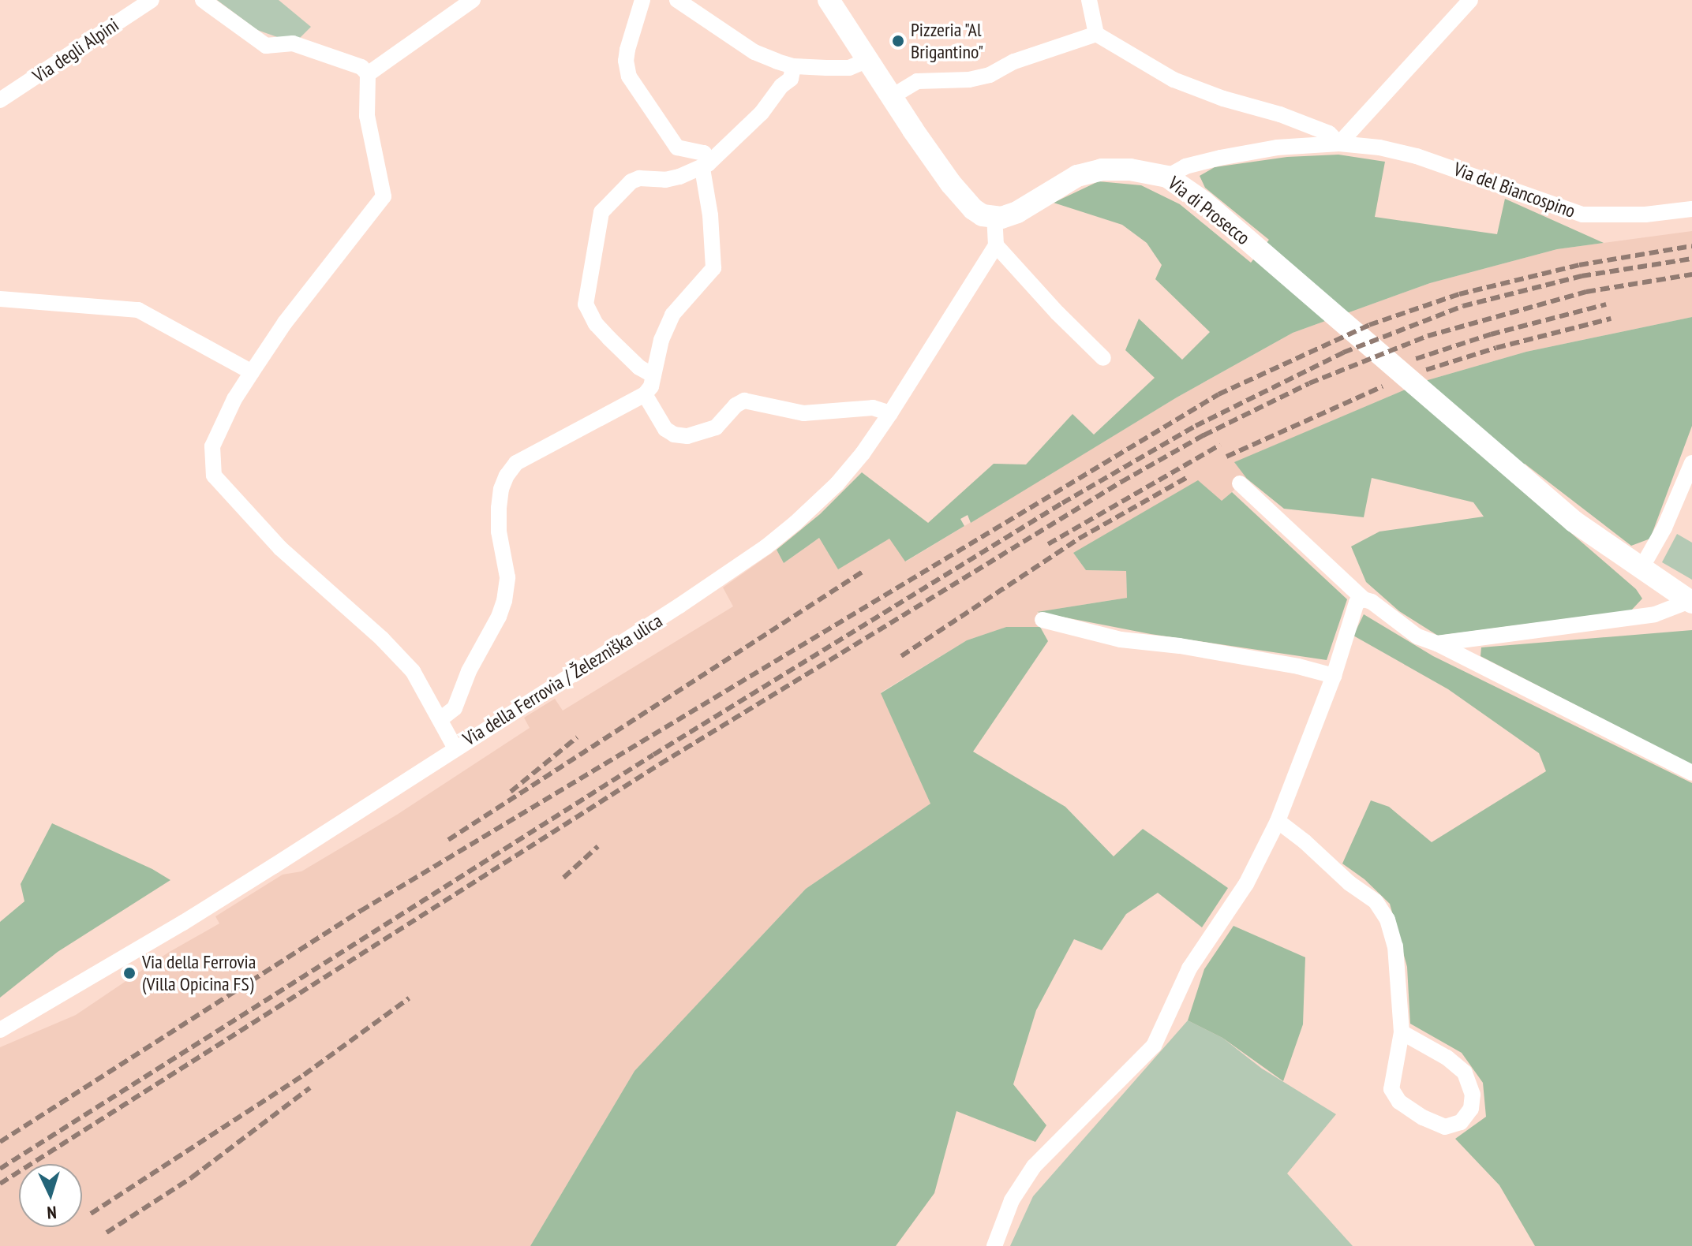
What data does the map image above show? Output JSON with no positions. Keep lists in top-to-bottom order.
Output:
{
  "streets": {
    "main road": ["Via di Prosecco"],
    "street": ["Via degli Alpini", "Via del Biancospino", "Via della Ferrovia / Železniška ulica"]
  },
  "crossings": [
    ["Via del Biancospino", "Via di Prosecco"]
  ],
  "places": ["Pizzeria \"Al Brigantino\"", "Via della Ferrovia (Villa Opicina FS)"],
  "north": "bottom"
}
